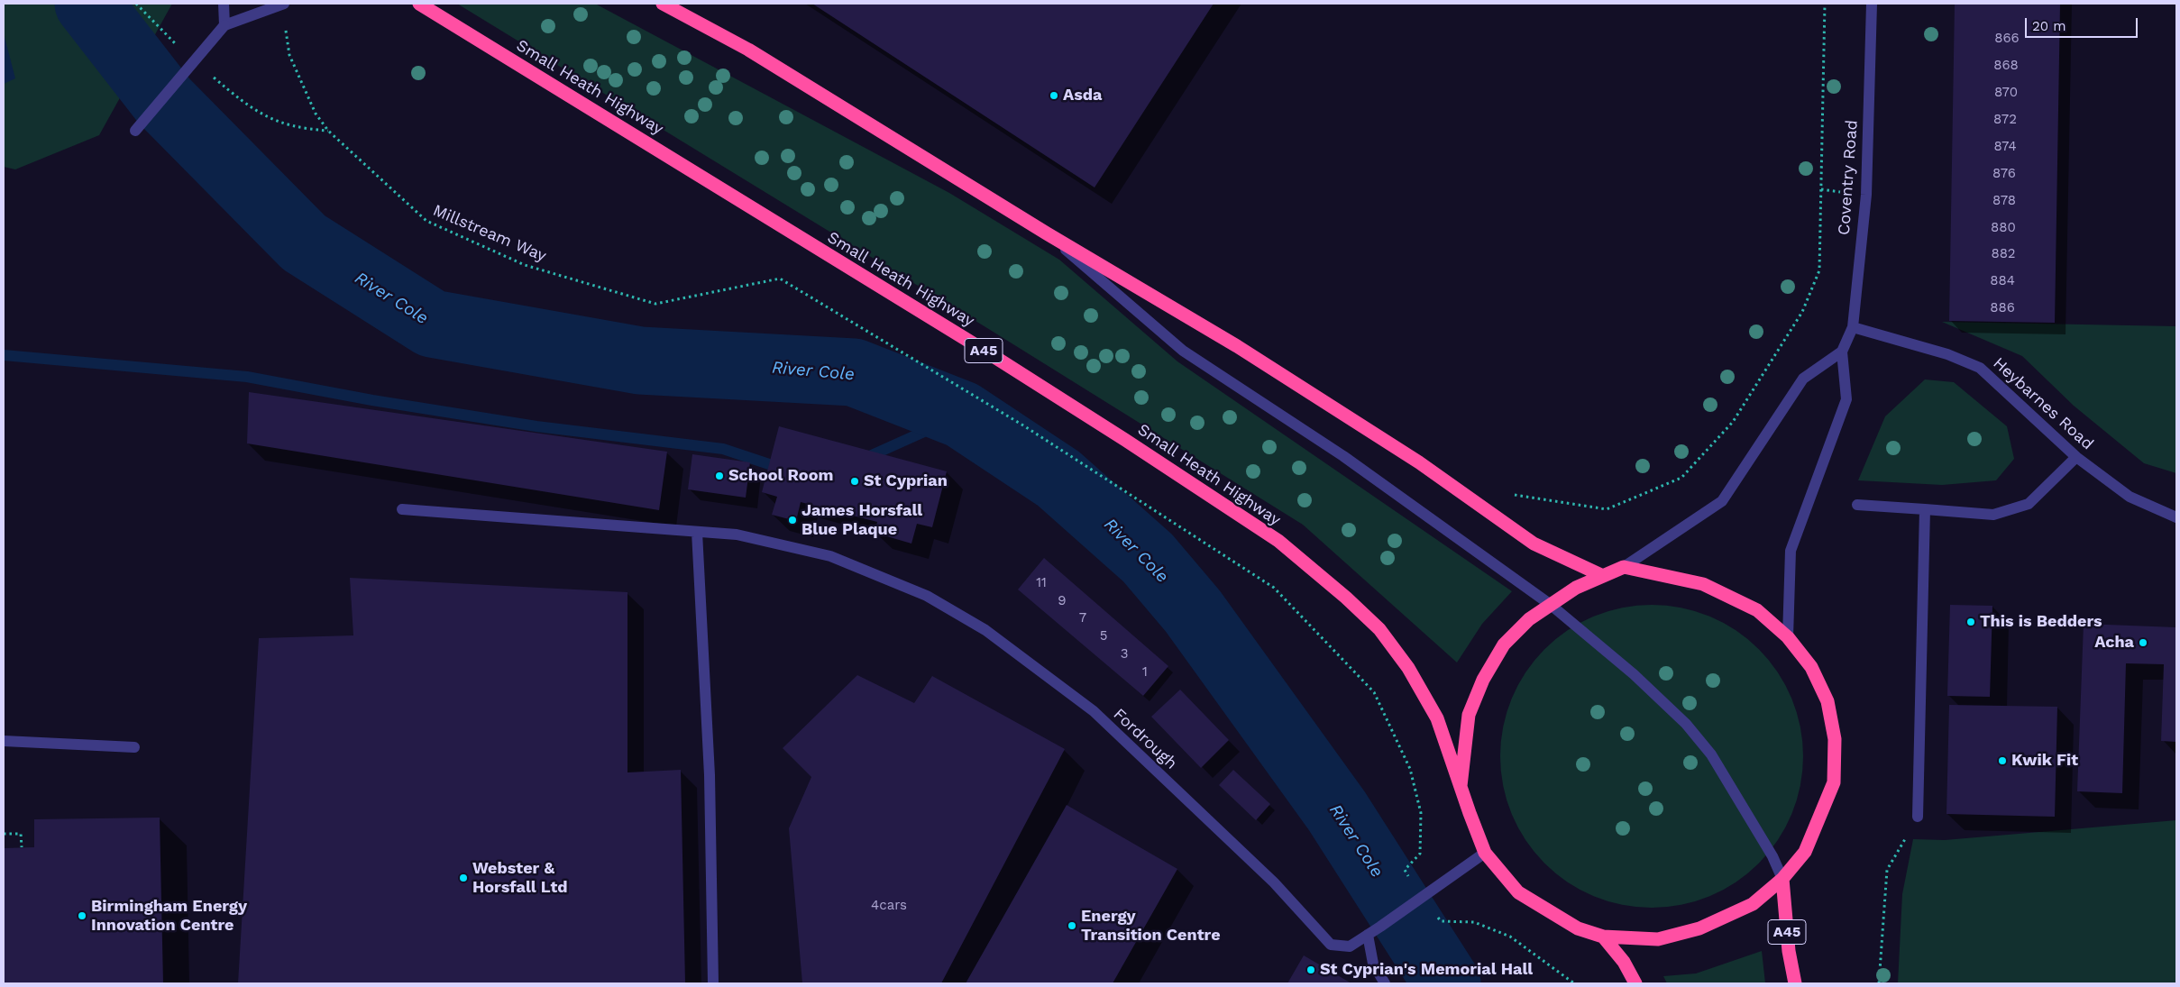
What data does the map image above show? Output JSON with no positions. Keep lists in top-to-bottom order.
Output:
{
  "streets": {
    "highway": ["Small Heath Highway", "A45"],
    "street": ["Coventry Road", "Heybarnes Road", "Fordrough"],
    "path": ["Millstream Way"]
  },
  "crossings": [
    ["Small Heath Highway", "Fordrough"],
    ["Coventry Road", "Heybarnes Road"]
  ],
  "water": ["River Cole"],
  "places": [
    "Asda",
    "School Room",
    "St Cyprian",
    "James Horsfall Blue Plaque",
    "This is Bedders",
    "Acha",
    "Kwik Fit",
    "Webster & Horsfall Ltd",
    "Birmingham Energy Innovation Centre",
    "Energy Transition Centre",
    "St Cyprian's Memorial Hall"
  ],
  "house_numbers": [
    "866",
    "868",
    "870",
    "872",
    "874",
    "876",
    "878",
    "880",
    "882",
    "884",
    "886",
    "11",
    "9",
    "7",
    "5",
    "3",
    "1",
    "4cars"
  ],
  "scale_bar": "20 m"
}
